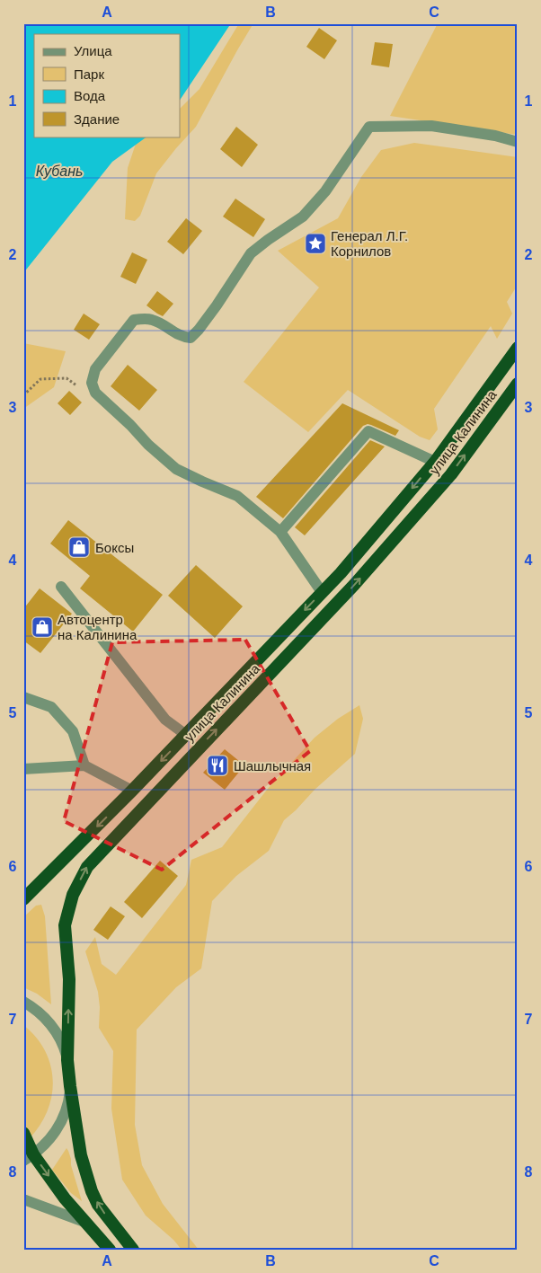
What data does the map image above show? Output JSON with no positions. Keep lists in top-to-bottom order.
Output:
{
  "streets": {
    "highway": ["улица Калинина"]
  },
  "water": ["Кубань"],
  "places": {
    "place": ["Генерал Л.Г. Корнилов"],
    "shop": ["Боксы", "Автоцентр на Калинина"],
    "restaurant": ["Шашлычная"]
  },
  "legend": [
    "Улица",
    "Парк",
    "Вода",
    "Здание"
  ],
  "grid": {
    "columns": ["A", "B", "C"],
    "rows": [
      "1",
      "2",
      "3",
      "4",
      "5",
      "6",
      "7",
      "8"
    ]
  }
}
